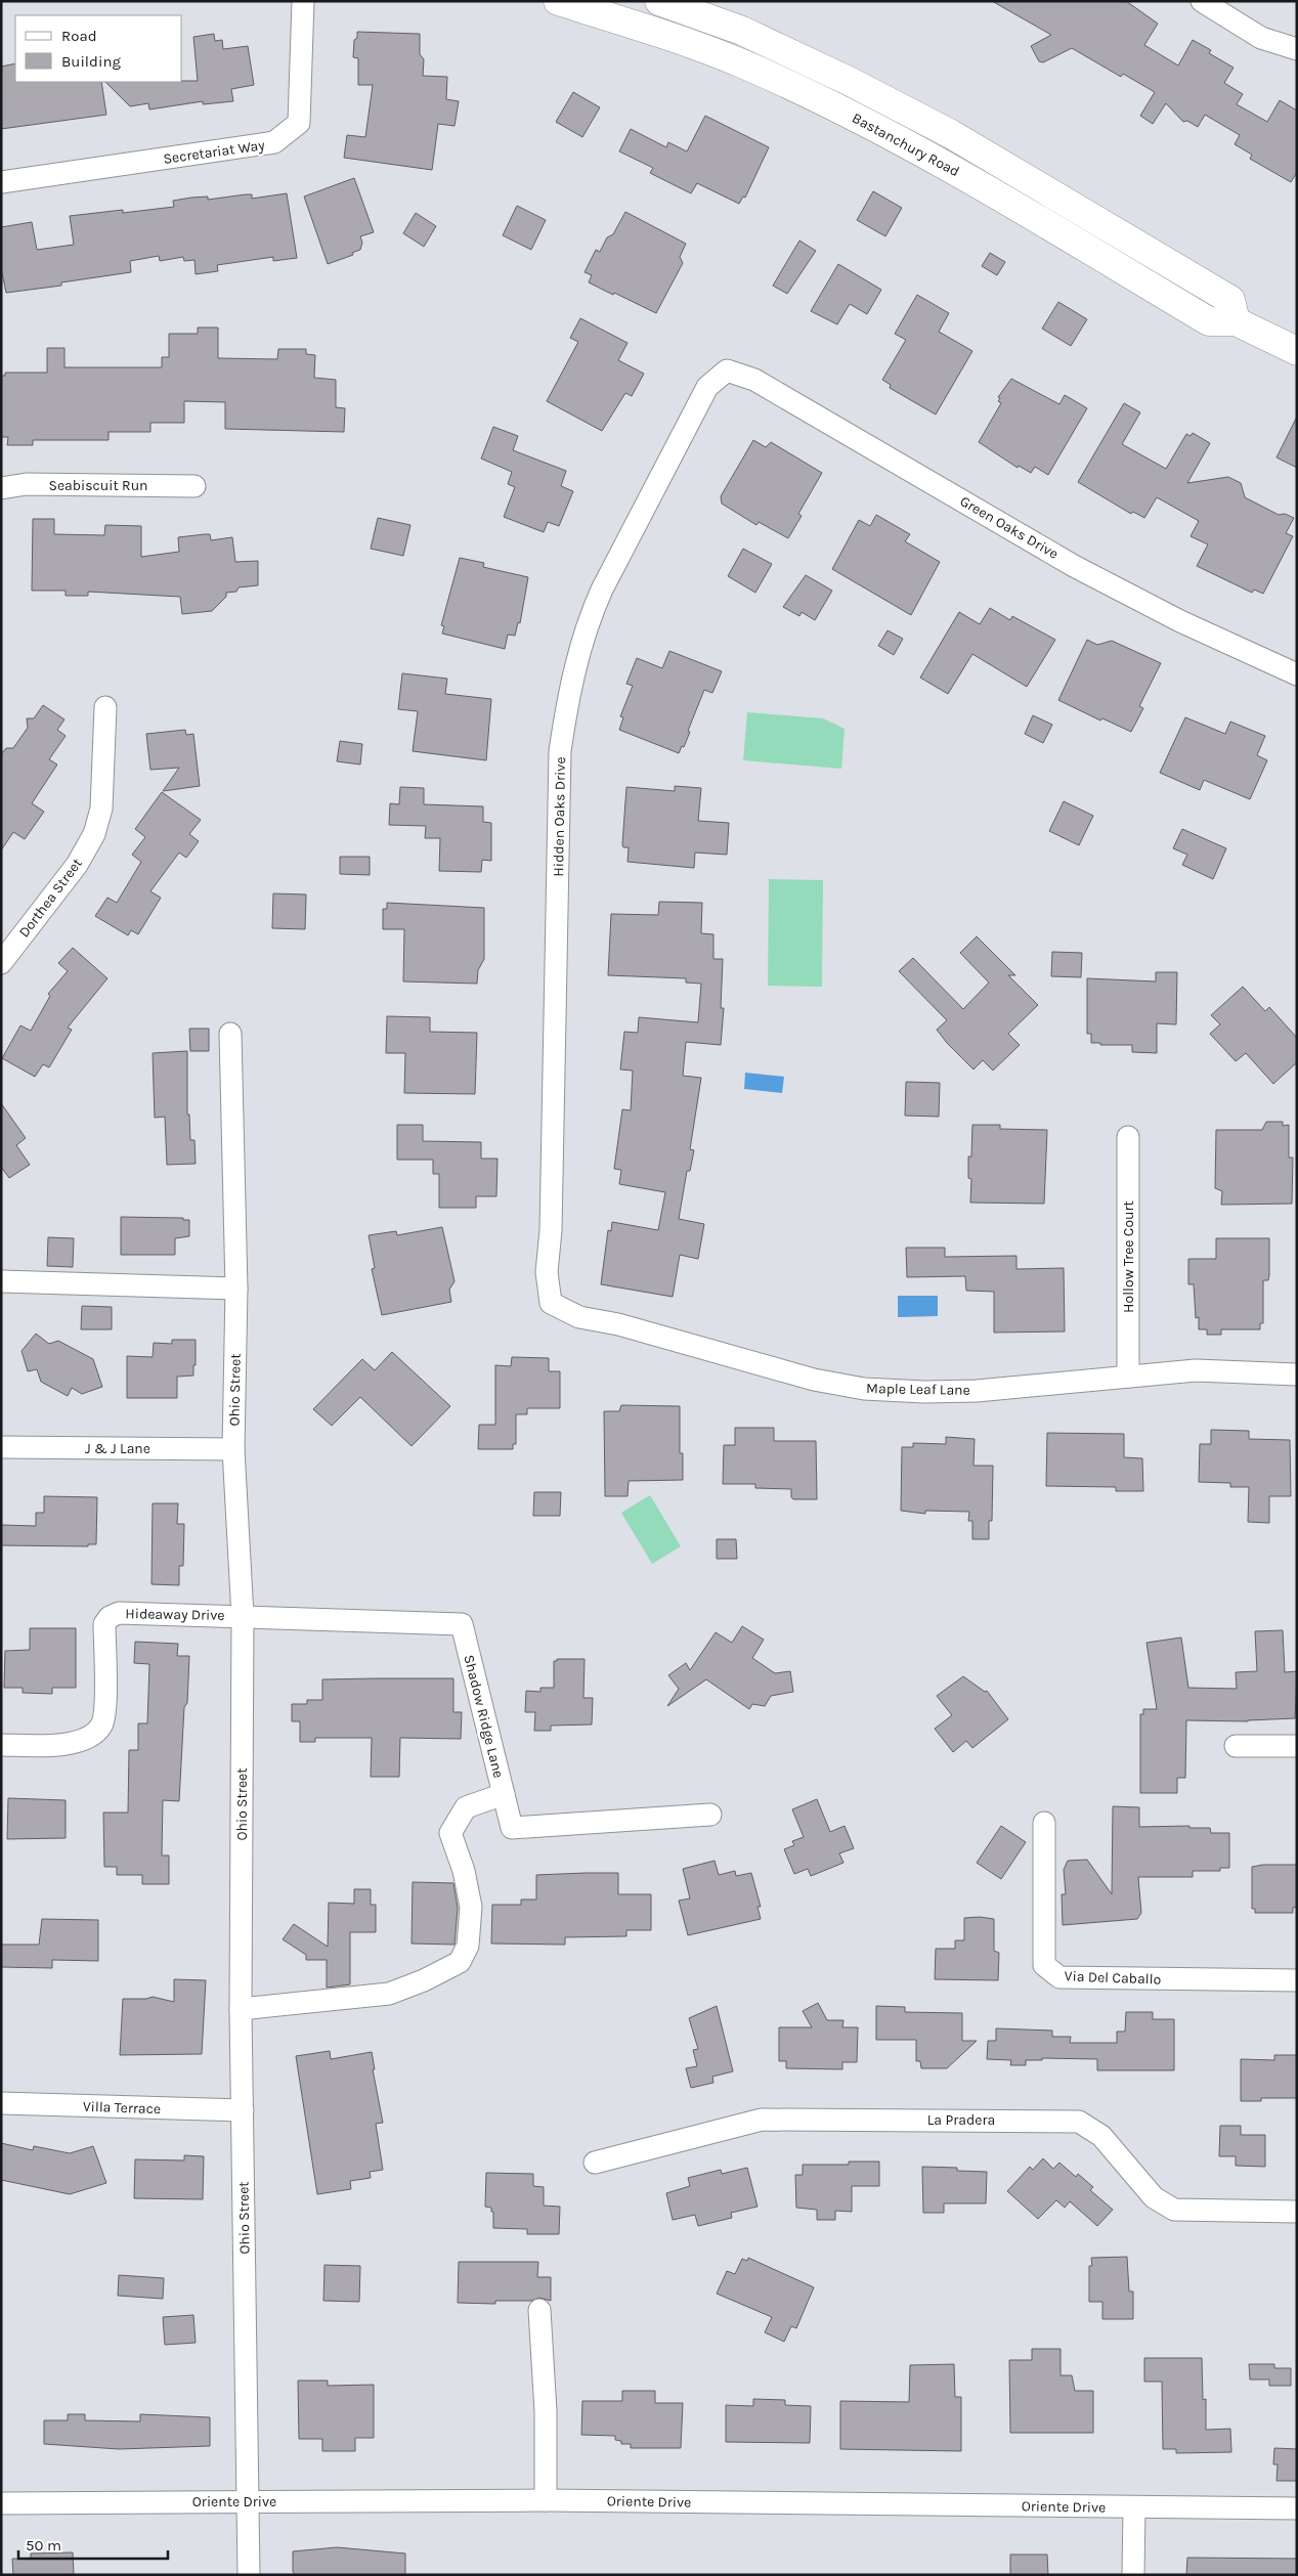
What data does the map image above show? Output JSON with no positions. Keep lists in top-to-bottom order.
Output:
{
  "streets": {
    "main road": ["Bastanchury Road"],
    "street": [
      "Secretariat Way",
      "Seabiscuit Run",
      "Green Oaks Drive",
      "Hidden Oaks Drive",
      "Dorthea Street",
      "Hollow Tree Court",
      "Maple Leaf Lane",
      "Ohio Street",
      "J & J Lane",
      "Hideaway Drive",
      "Shadow Ridge Lane",
      "Via Del Caballo",
      "Villa Terrace",
      "La Pradera",
      "Oriente Drive"
    ]
  },
  "crossings": [
    ["Green Oaks Drive", "Hidden Oaks Drive"],
    ["Hidden Oaks Drive", "Maple Leaf Lane"],
    ["Hollow Tree Court", "Maple Leaf Lane"],
    ["Ohio Street", "J & J Lane"],
    ["Ohio Street", "Hideaway Drive"],
    ["Ohio Street", "Shadow Ridge Lane"],
    ["Ohio Street", "Villa Terrace"],
    ["Ohio Street", "Oriente Drive"],
    ["Hideaway Drive", "Shadow Ridge Lane"]
  ],
  "legend": ["Road", "Building"],
  "scale_bar": "50 m"
}
